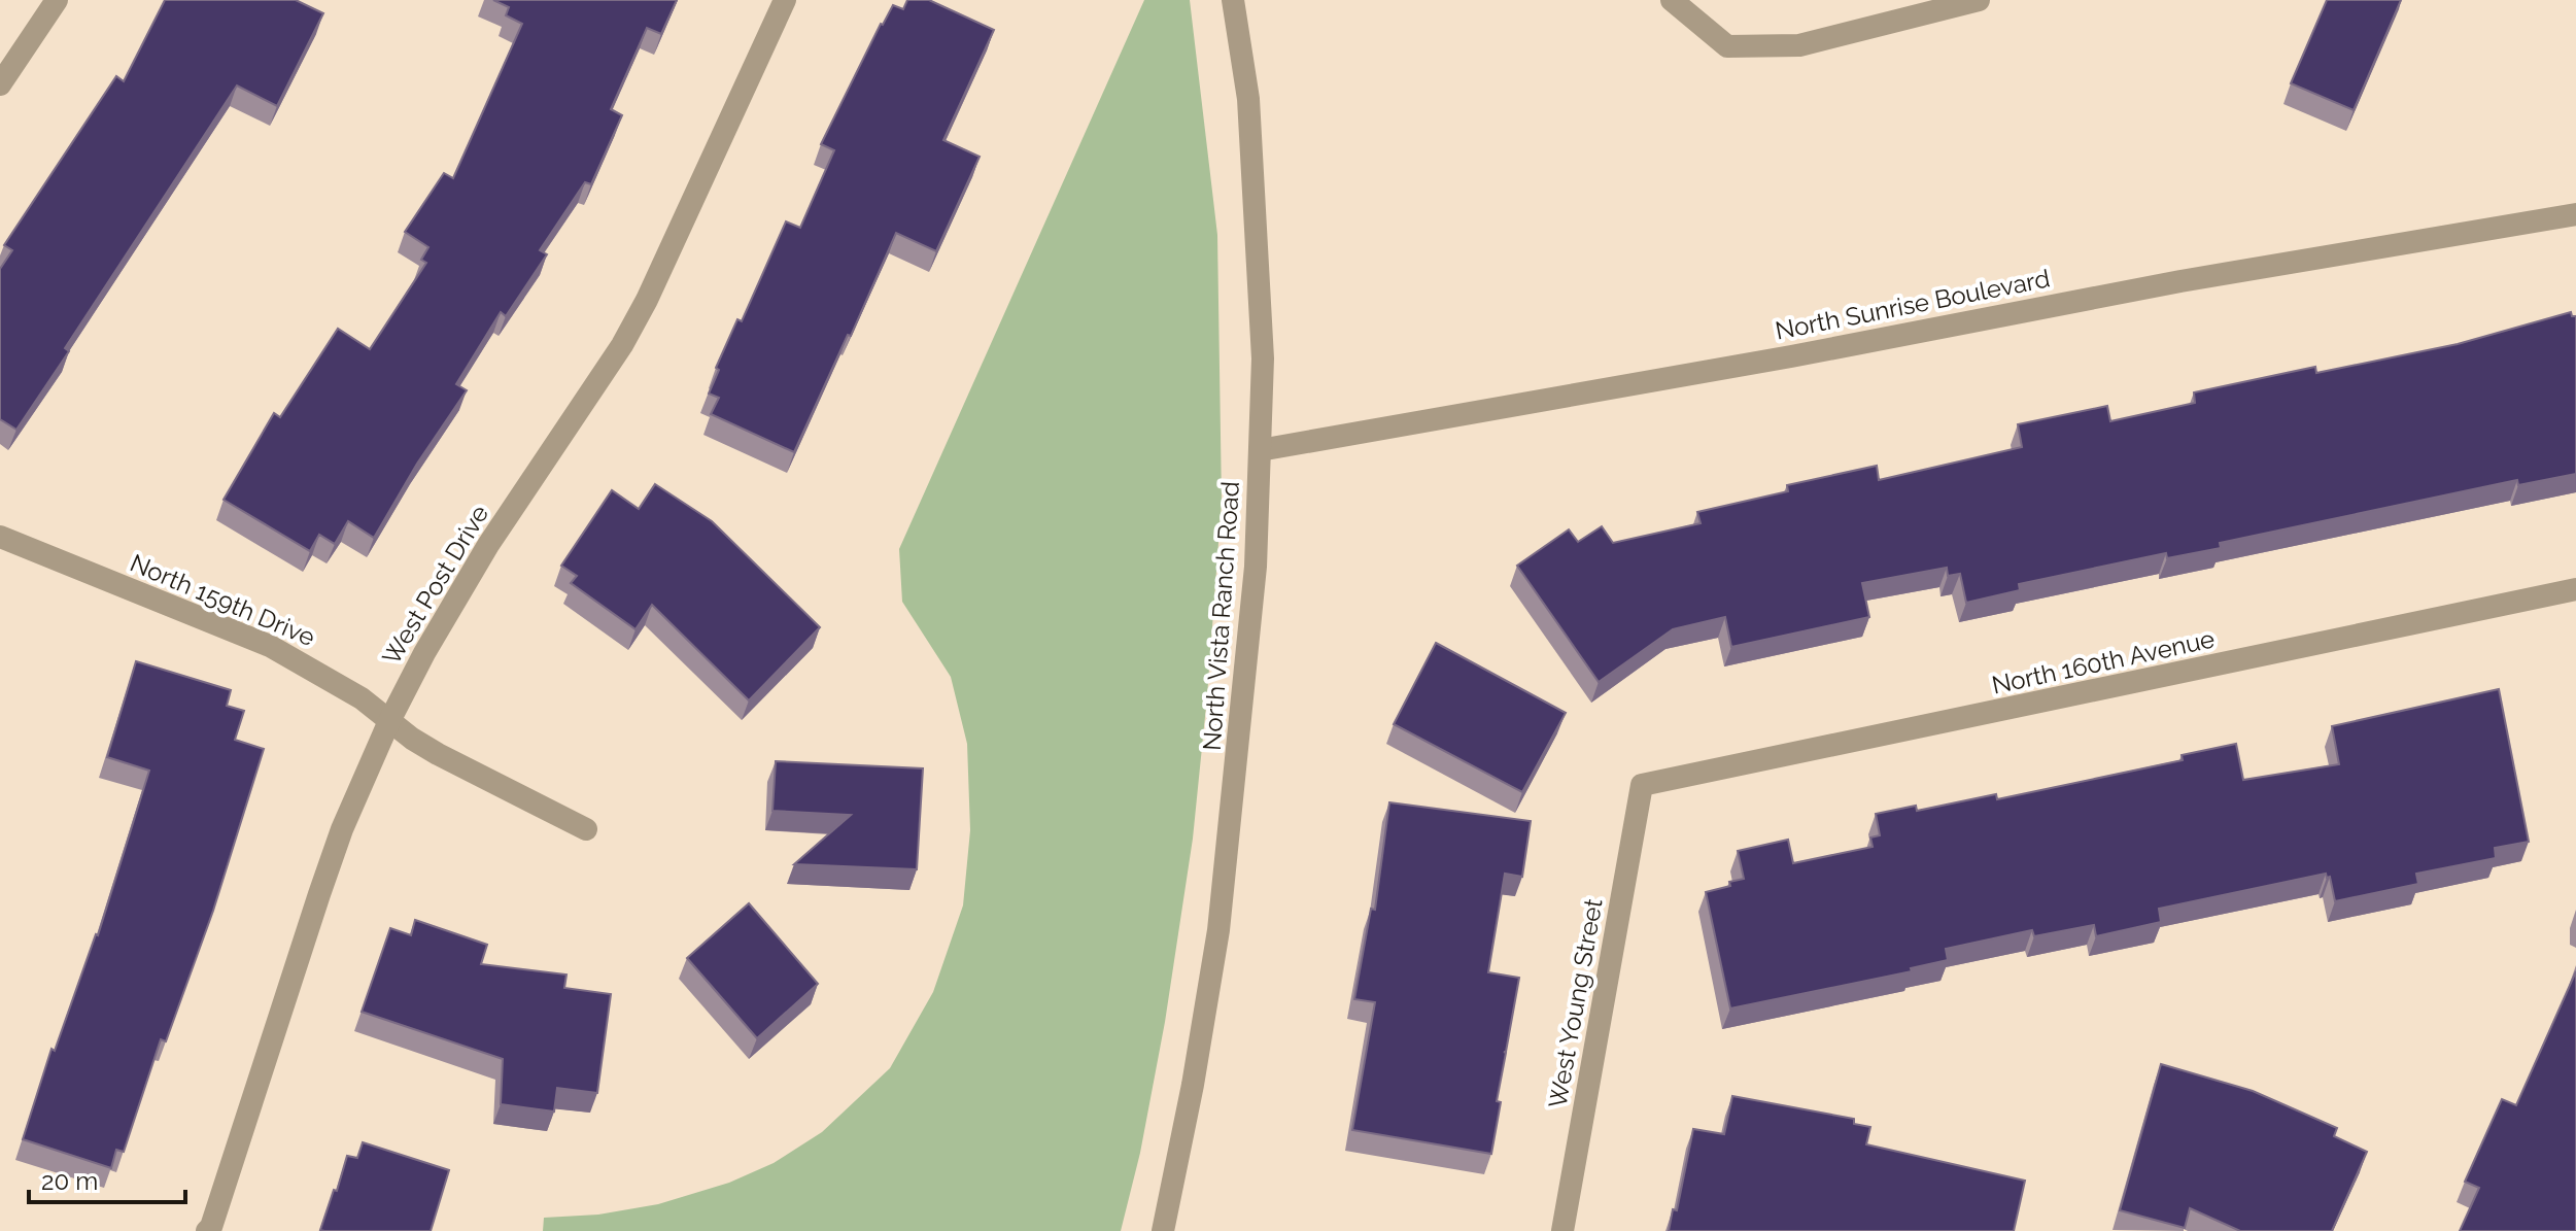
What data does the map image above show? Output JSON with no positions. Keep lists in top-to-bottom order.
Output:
{
  "streets": {
    "street": [
      "North Sunrise Boulevard",
      "West Post Drive",
      "North 159th Drive",
      "North Vista Ranch Road",
      "North 160th Avenue",
      "West Young Street"
    ]
  },
  "crossings": [
    ["North Sunrise Boulevard", "North Vista Ranch Road"],
    ["West Post Drive", "North 159th Drive"],
    ["North 160th Avenue", "West Young Street"]
  ],
  "scale_bar": "20 m"
}
